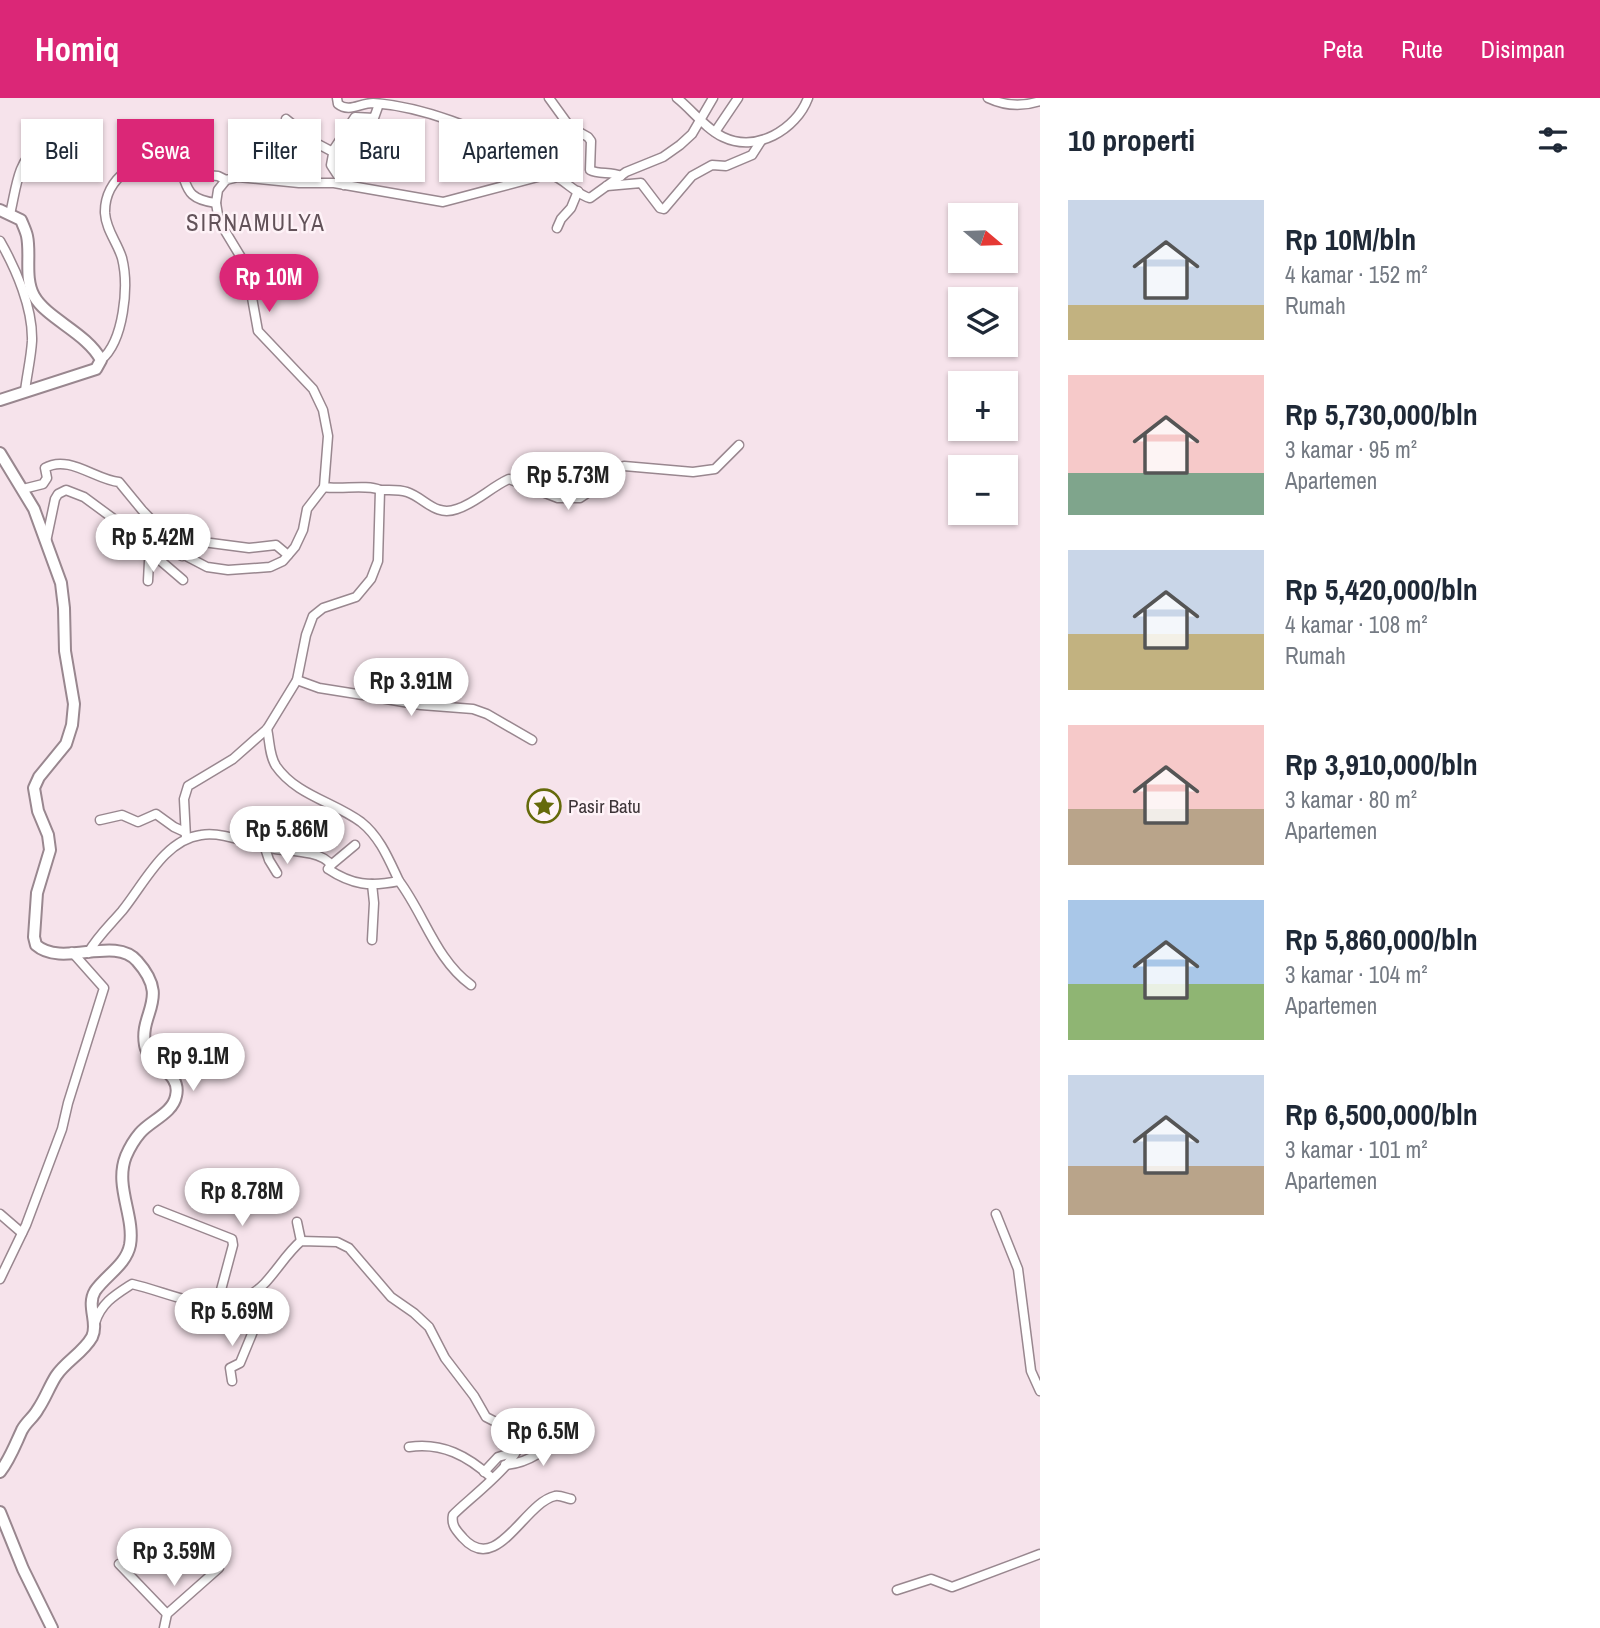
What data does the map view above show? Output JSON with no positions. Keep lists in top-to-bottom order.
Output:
{
  "districts": ["SIRNAMULYA"],
  "places": {
    "place": ["Pasir Batu"]
  },
  "north": "right",
  "page": {
    "header": "Homiq",
    "nav": ["Peta", "Rute", "Disimpan"],
    "heading": "10 properti",
    "chip": [
      "Beli",
      "Sewa",
      "Filter",
      "Baru",
      "Apartemen"
    ],
    "list": [
      {
        "name": "Rp 10M/bln",
        "note": "4 kamar · 152 m² · Rumah"
      },
      {
        "name": "Rp 5,730,000/bln",
        "note": "3 kamar · 95 m² · Apartemen"
      },
      {
        "name": "Rp 5,420,000/bln",
        "note": "4 kamar · 108 m² · Rumah"
      },
      {
        "name": "Rp 3,910,000/bln",
        "note": "3 kamar · 80 m² · Apartemen"
      },
      {
        "name": "Rp 5,860,000/bln",
        "note": "3 kamar · 104 m² · Apartemen"
      },
      {
        "name": "Rp 6,500,000/bln",
        "note": "3 kamar · 101 m² · Apartemen"
      }
    ],
    "map_buttons": ["+", "−"],
    "price": [
      "Rp 10M",
      "Rp 5.73M",
      "Rp 5.42M",
      "Rp 3.91M",
      "Rp 5.86M",
      "Rp 9.1M",
      "Rp 8.78M",
      "Rp 5.69M",
      "Rp 6.5M",
      "Rp 3.59M"
    ]
  }
}
